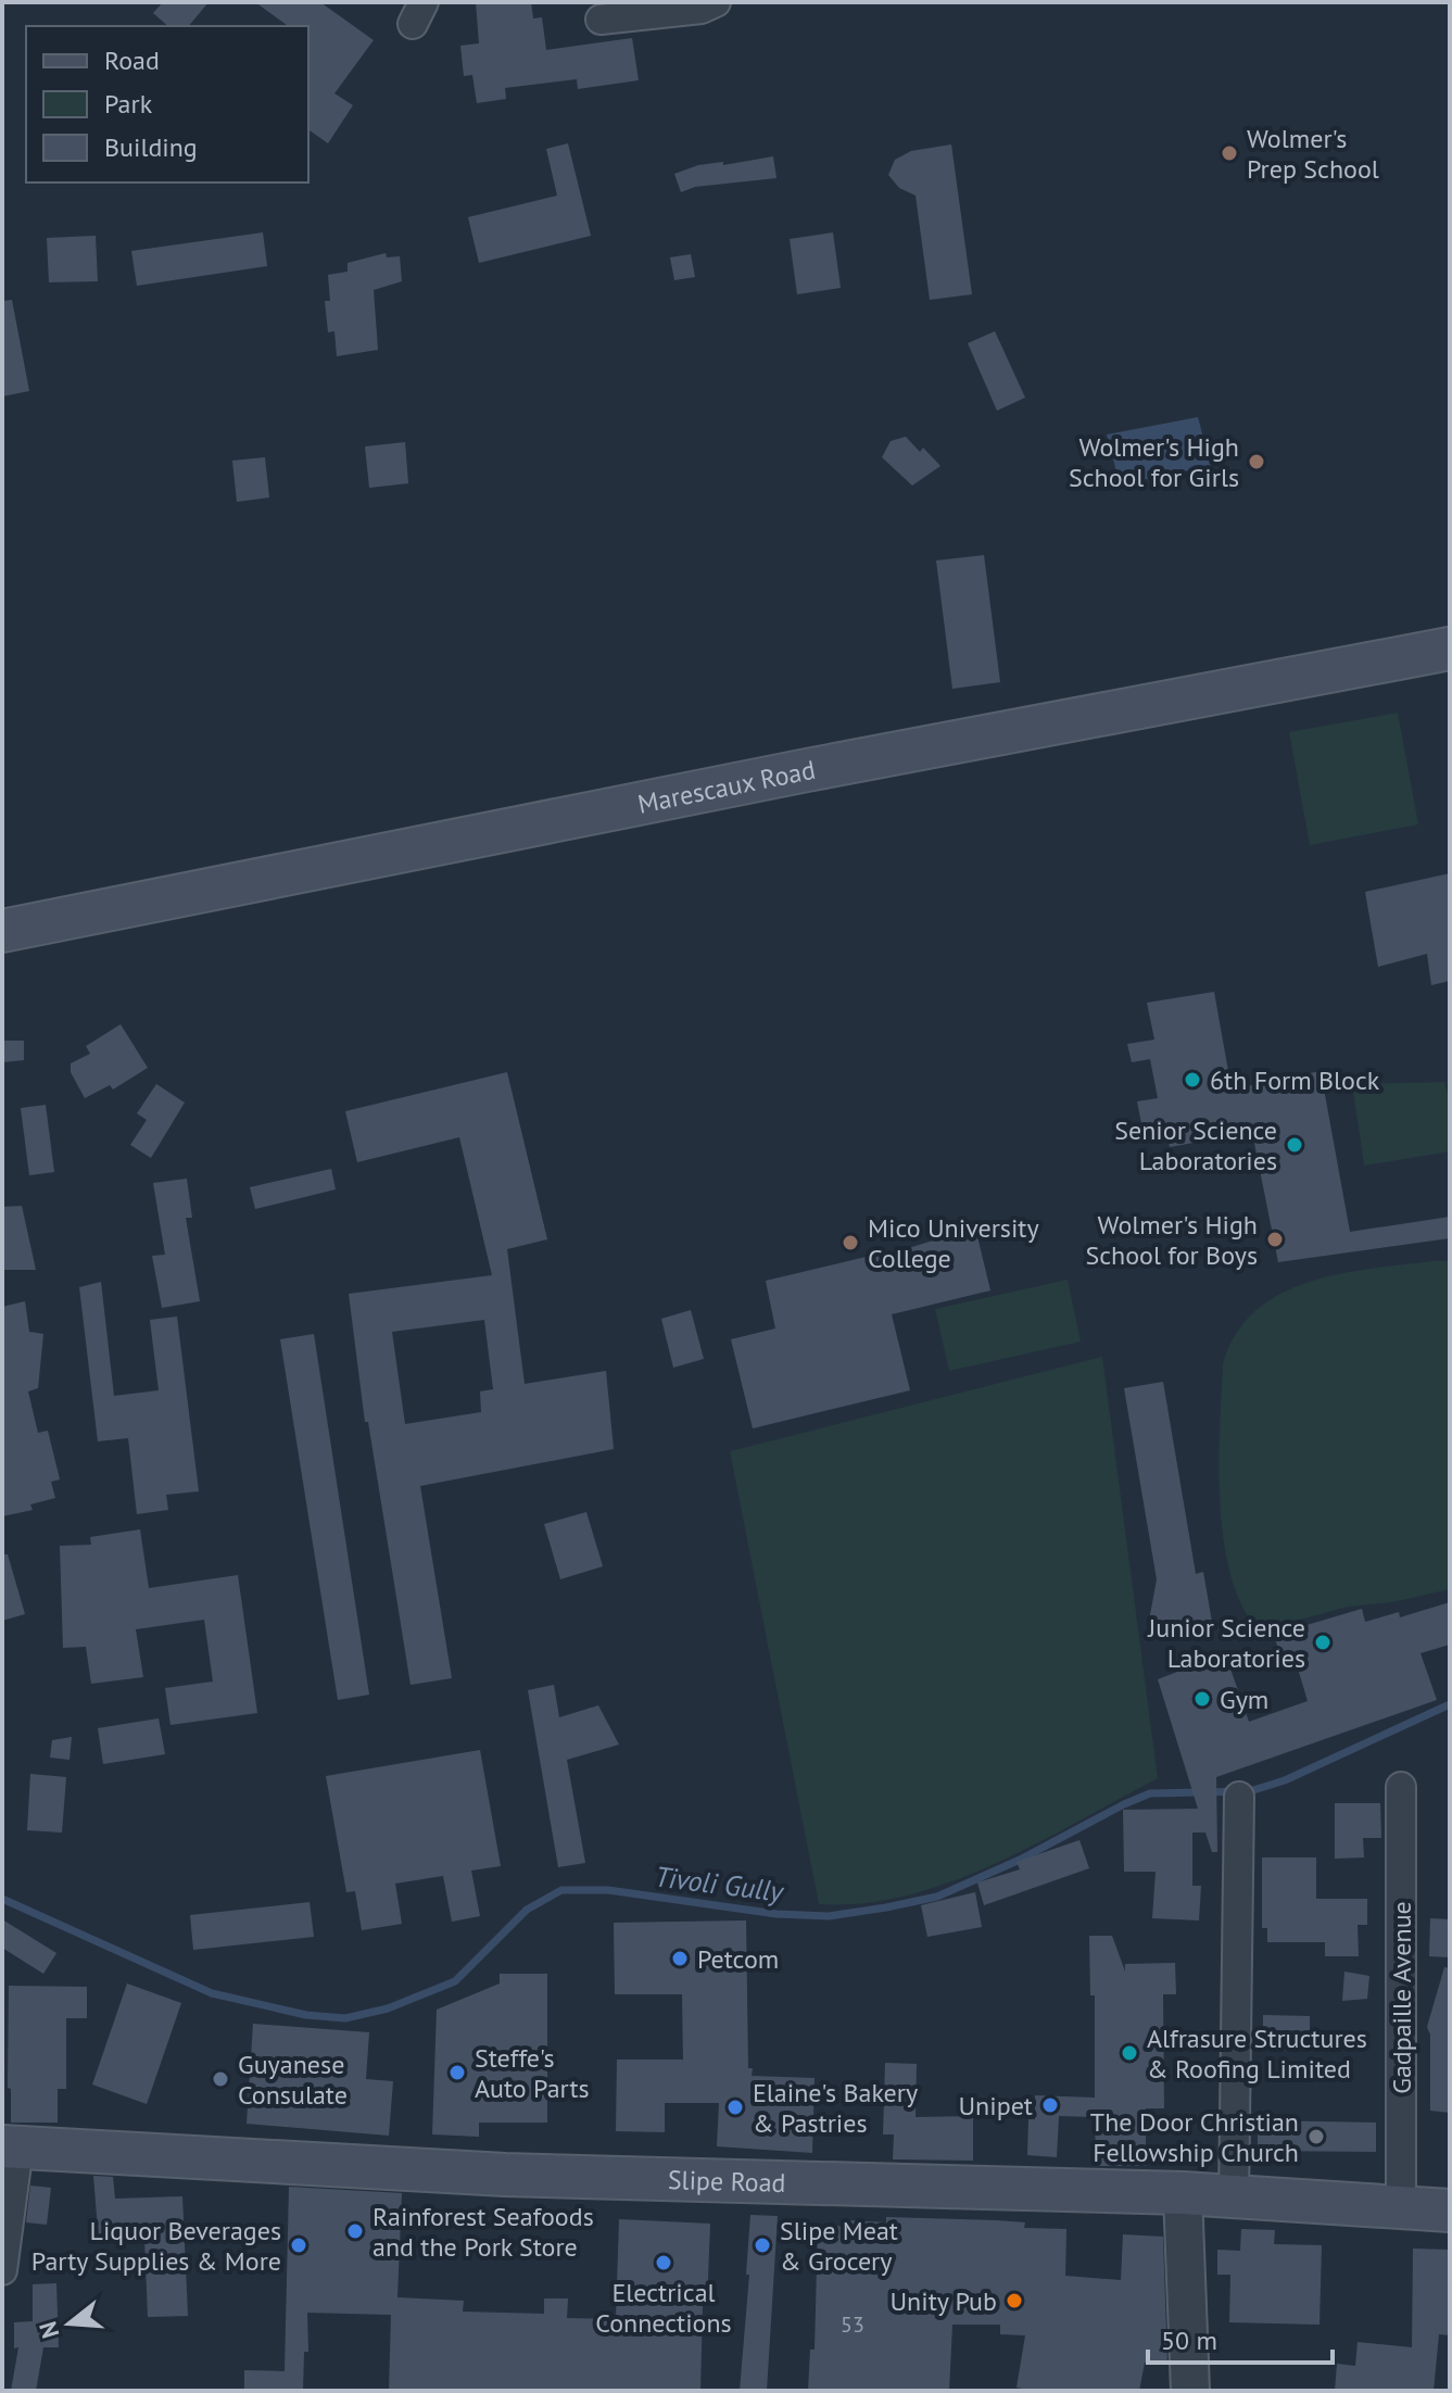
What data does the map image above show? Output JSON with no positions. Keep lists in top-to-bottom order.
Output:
{
  "streets": {
    "main road": ["Marescaux Road", "Slipe Road"],
    "street": ["Gadpaille Avenue"]
  },
  "crossings": [
    ["Gadpaille Avenue", "Slipe Road"]
  ],
  "water": ["Tivoli Gully"],
  "places": [
    "Wolmer's Prep School",
    "Wolmer's High School for Girls",
    "6th Form Block",
    "Senior Science Laboratories",
    "Wolmer's High School for Boys",
    "Mico University College",
    "Junior Science Laboratories",
    "Gym",
    "Petcom",
    "Alfrasure Structures & Roofing Limited",
    "Steffe's Auto Parts",
    "Guyanese Consulate",
    "Unipet",
    "Elaine's Bakery & Pastries",
    "The Door Christian Fellowship Church",
    "Rainforest Seafoods and the Pork Store",
    "Liquor Beverages Party Supplies & More",
    "Slipe Meat & Grocery",
    "Electrical Connections",
    "Unity Pub"
  ],
  "house_numbers": ["53"],
  "legend": ["Road", "Park", "Building"],
  "scale_bar": "50 m",
  "north": "left"
}
